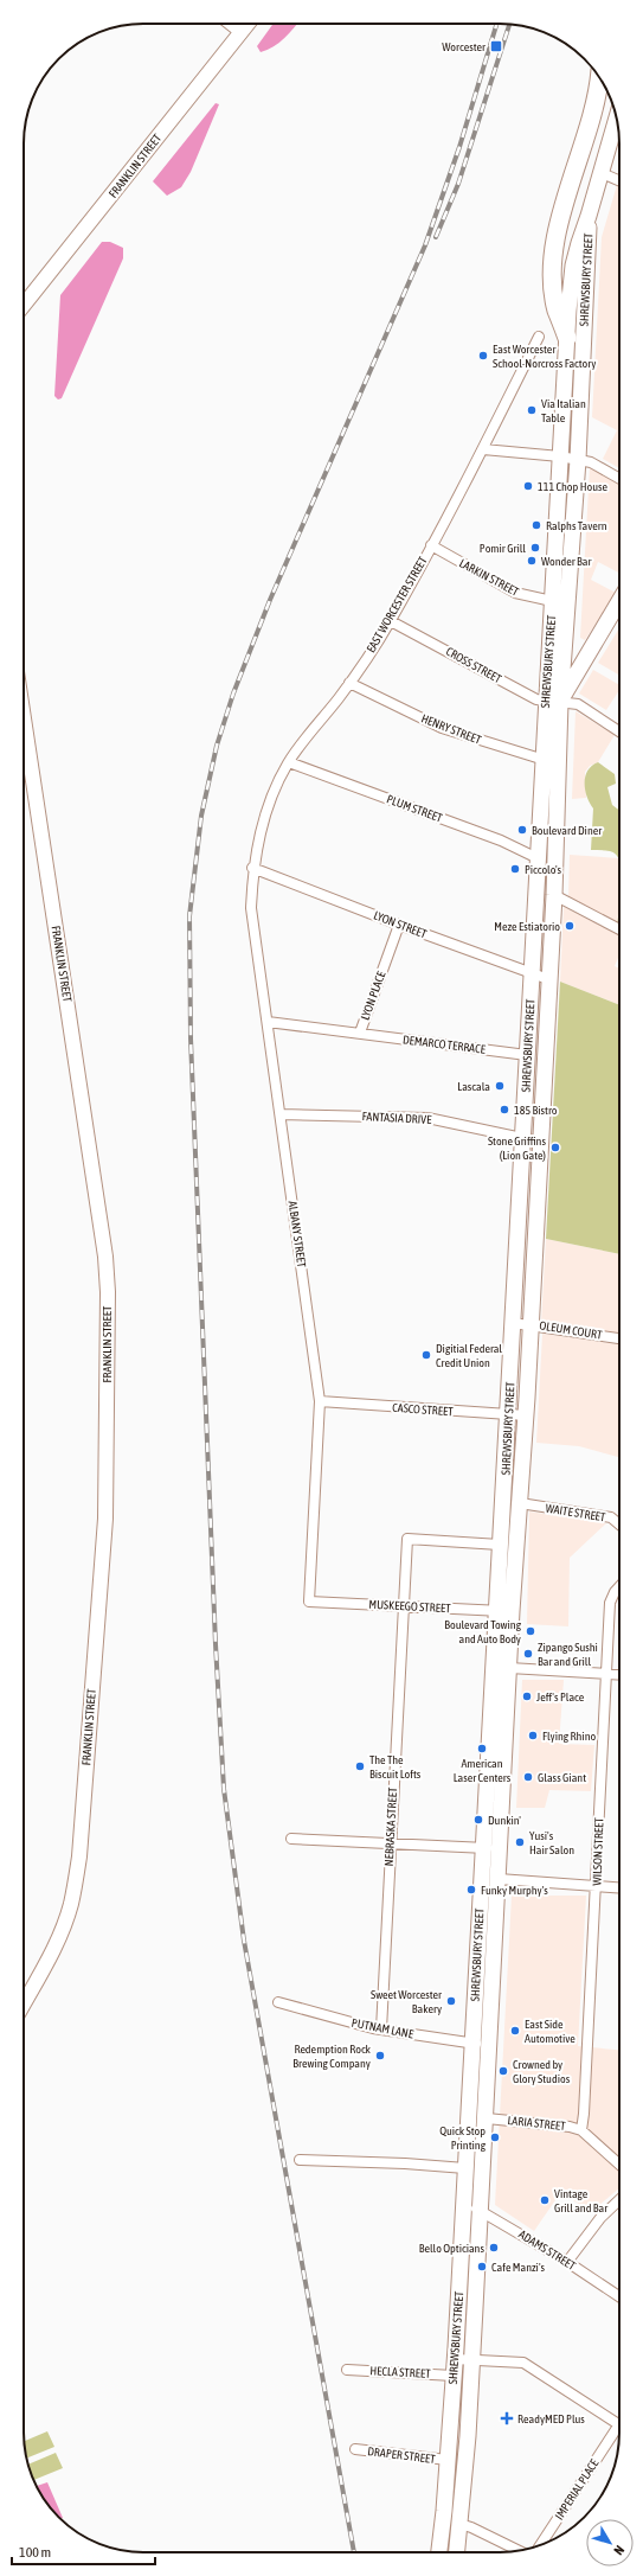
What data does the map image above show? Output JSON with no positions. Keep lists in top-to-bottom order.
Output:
{
  "streets": {
    "main road": ["FRANKLIN STREET", "SHREWSBURY STREET"],
    "street": [
      "LARKIN STREET",
      "EAST WORCESTER STREET",
      "CROSS STREET",
      "HENRY STREET",
      "PLUM STREET",
      "LYON STREET",
      "LYON PLACE",
      "DEMARCO TERRACE",
      "FANTASIA DRIVE",
      "ALBANY STREET",
      "OLEUM COURT",
      "CASCO STREET",
      "WAITE STREET",
      "MUSKEEGO STREET",
      "NEBRASKA STREET",
      "WILSON STREET",
      "PUTNAM LANE",
      "LARIA STREET",
      "ADAMS STREET",
      "HECLA STREET",
      "DRAPER STREET",
      "IMPERIAL PLACE"
    ]
  },
  "crossings": [
    ["SHREWSBURY STREET", "LARKIN STREET"],
    ["SHREWSBURY STREET", "CROSS STREET"],
    ["SHREWSBURY STREET", "HENRY STREET"],
    ["SHREWSBURY STREET", "PLUM STREET"],
    ["SHREWSBURY STREET", "LYON STREET"],
    ["SHREWSBURY STREET", "DEMARCO TERRACE"],
    ["SHREWSBURY STREET", "FANTASIA DRIVE"],
    ["SHREWSBURY STREET", "OLEUM COURT"],
    ["SHREWSBURY STREET", "CASCO STREET"],
    ["SHREWSBURY STREET", "WAITE STREET"],
    ["SHREWSBURY STREET", "MUSKEEGO STREET"],
    ["SHREWSBURY STREET", "NEBRASKA STREET"],
    ["SHREWSBURY STREET", "PUTNAM LANE"],
    ["SHREWSBURY STREET", "LARIA STREET"],
    ["SHREWSBURY STREET", "ADAMS STREET"],
    ["SHREWSBURY STREET", "HECLA STREET"],
    ["SHREWSBURY STREET", "DRAPER STREET"],
    ["LARKIN STREET", "EAST WORCESTER STREET"],
    ["EAST WORCESTER STREET", "CROSS STREET"],
    ["EAST WORCESTER STREET", "HENRY STREET"],
    ["EAST WORCESTER STREET", "PLUM STREET"],
    ["EAST WORCESTER STREET", "LYON STREET"],
    ["EAST WORCESTER STREET", "ALBANY STREET"],
    ["LYON STREET", "LYON PLACE"],
    ["LYON STREET", "ALBANY STREET"],
    ["LYON PLACE", "DEMARCO TERRACE"],
    ["LYON PLACE", "ALBANY STREET"],
    ["FANTASIA DRIVE", "ALBANY STREET"],
    ["ALBANY STREET", "CASCO STREET"],
    ["ALBANY STREET", "MUSKEEGO STREET"],
    ["MUSKEEGO STREET", "NEBRASKA STREET"],
    ["NEBRASKA STREET", "PUTNAM LANE"],
    ["WILSON STREET", "LARIA STREET"]
  ],
  "places": {
    "transit": ["Worcester"],
    "other": [
      "East Worcester School-Norcross Factory",
      "Via Italian Table",
      "111 Chop House",
      "Ralphs Tavern",
      "Pomir Grill",
      "Wonder Bar",
      "Boulevard Diner",
      "Piccolo's",
      "Meze Estiatorio",
      "Lascala",
      "185 Bistro",
      "Stone Griffins (Lion Gate)",
      "Digitial Federal Credit Union",
      "Boulevard Towing and Auto Body",
      "Zipango Sushi Bar and Grill",
      "Jeff's Place",
      "Flying Rhino",
      "American Laser Centers",
      "The The Biscuit Lofts",
      "Glass Giant",
      "Dunkin'",
      "Yusi's Hair Salon",
      "Funky Murphy's",
      "Sweet Worcester Bakery",
      "East Side Automotive",
      "Redemption Rock Brewing Company",
      "Crowned by Glory Studios",
      "Quick Stop Printing",
      "Vintage Grill and Bar",
      "Bello Opticians",
      "Cafe Manzi's"
    ],
    "health": ["ReadyMED Plus"]
  },
  "scale_bar": "100 m",
  "north": "bottom right"
}
